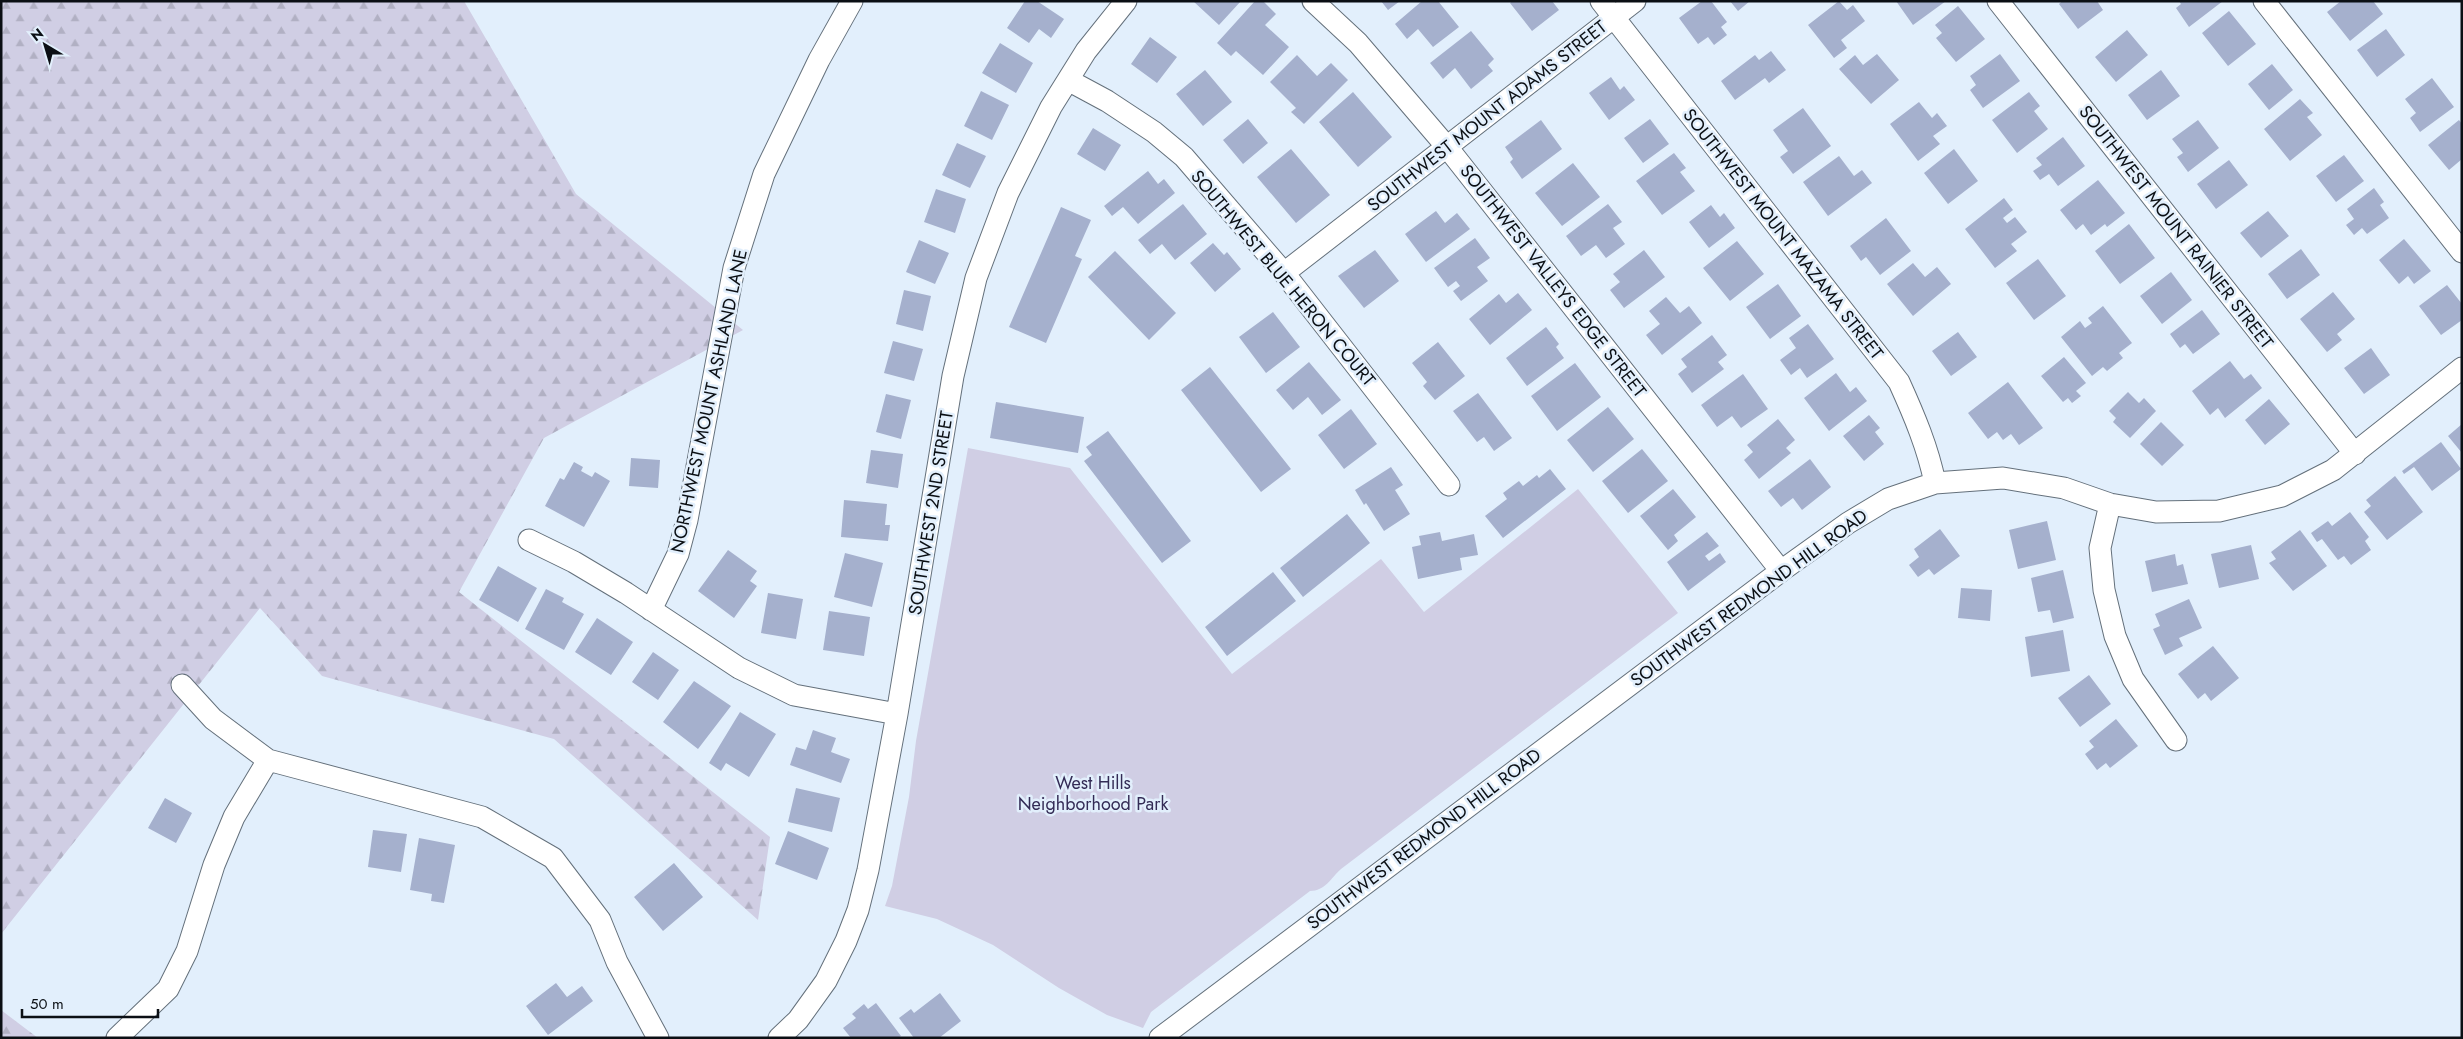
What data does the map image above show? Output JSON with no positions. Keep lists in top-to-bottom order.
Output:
{
  "streets": {
    "street": [
      "SOUTHWEST MOUNT ADAMS STREET",
      "SOUTHWEST MOUNT RAINIER STREET",
      "SOUTHWEST MOUNT MAZAMA STREET",
      "SOUTHWEST BLUE HERON COURT",
      "SOUTHWEST VALLEYS EDGE STREET",
      "NORTHWEST MOUNT ASHLAND LANE",
      "SOUTHWEST 2ND STREET",
      "SOUTHWEST REDMOND HILL ROAD"
    ]
  },
  "crossings": [
    ["SOUTHWEST MOUNT ADAMS STREET", "SOUTHWEST MOUNT MAZAMA STREET"],
    ["SOUTHWEST MOUNT ADAMS STREET", "SOUTHWEST BLUE HERON COURT"],
    ["SOUTHWEST MOUNT ADAMS STREET", "SOUTHWEST VALLEYS EDGE STREET"],
    ["SOUTHWEST MOUNT RAINIER STREET", "SOUTHWEST REDMOND HILL ROAD"],
    ["SOUTHWEST MOUNT MAZAMA STREET", "SOUTHWEST REDMOND HILL ROAD"],
    ["SOUTHWEST BLUE HERON COURT", "SOUTHWEST 2ND STREET"],
    ["SOUTHWEST VALLEYS EDGE STREET", "SOUTHWEST REDMOND HILL ROAD"]
  ],
  "parks": ["West Hills Neighborhood Park"],
  "scale_bar": "50 m",
  "north": "top left"
}
